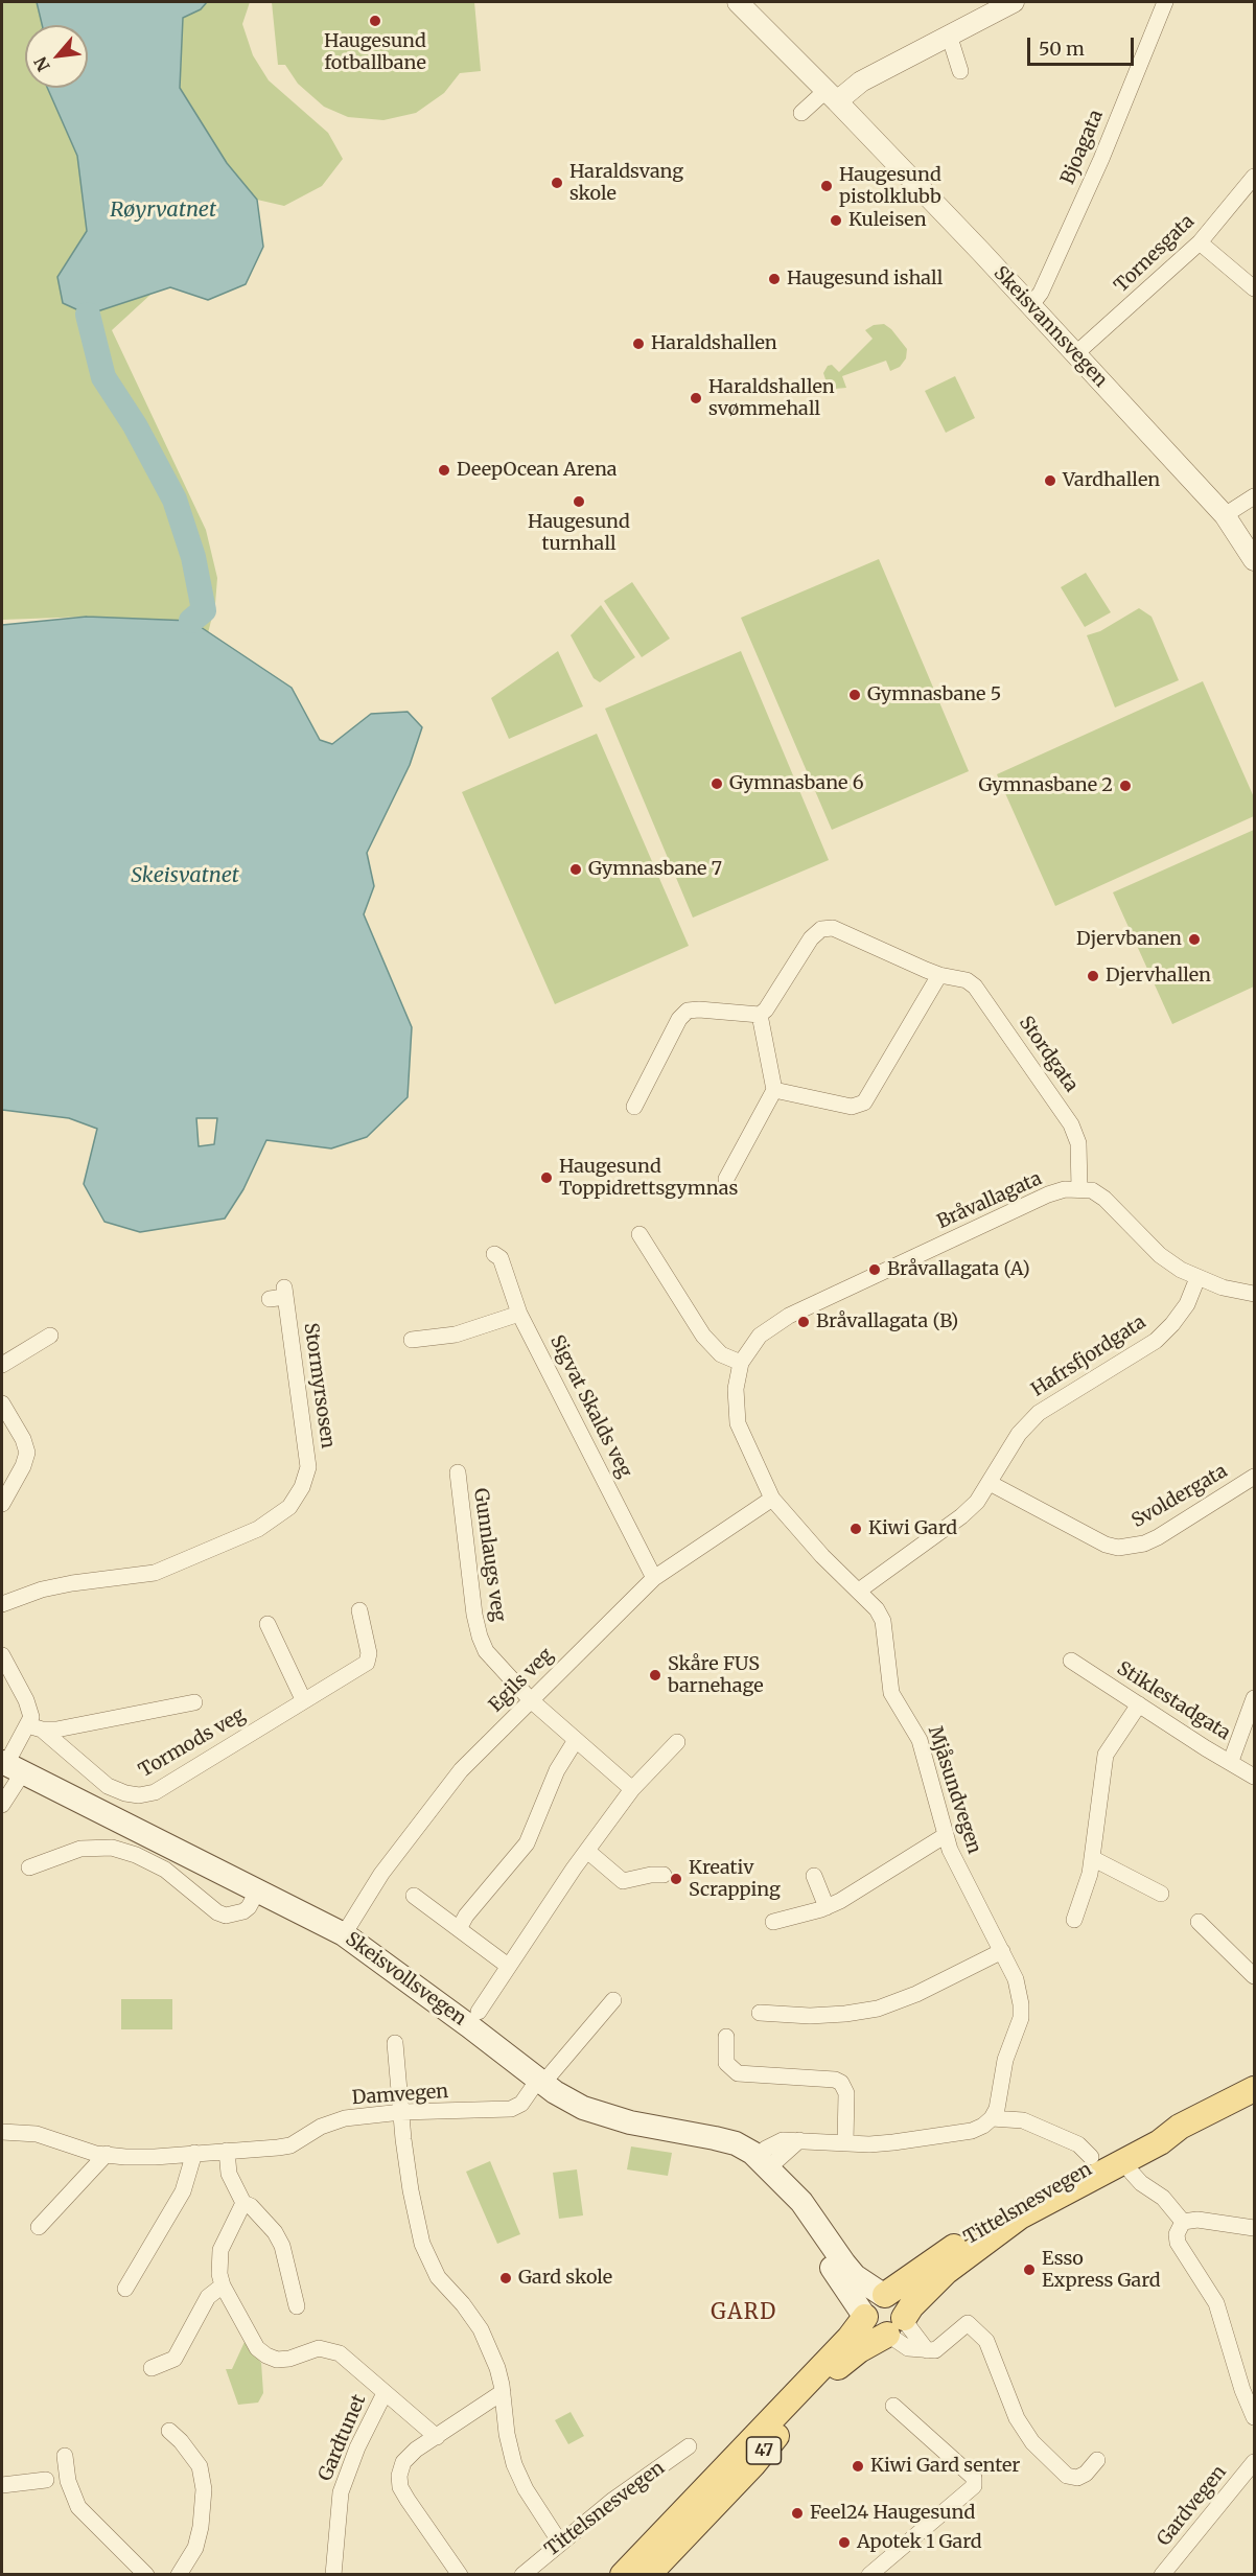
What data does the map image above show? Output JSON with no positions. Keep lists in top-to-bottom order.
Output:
{
  "streets": {
    "main road": ["Skeisvollsvegen", "Tittelsnesvegen", "47"],
    "street": [
      "Bjoagata",
      "Tornesgata",
      "Skeisvannsvegen",
      "Stordgata",
      "Bråvallagata",
      "Hafrsfjordgata",
      "Stormyrsosen",
      "Sigvat Skalds veg",
      "Svoldergata",
      "Gunnlaugs veg",
      "Egils veg",
      "Stiklestadgata",
      "Tormods veg",
      "Mjåsundvegen",
      "Damvegen",
      "Gardtunet",
      "Gardvegen"
    ]
  },
  "crossings": [
    ["Bjoagata", "Skeisvannsvegen"],
    ["Tornesgata", "Skeisvannsvegen"],
    ["Stordgata", "Bråvallagata"],
    ["Bråvallagata", "Mjåsundvegen"],
    ["Hafrsfjordgata", "Svoldergata"],
    ["Hafrsfjordgata", "Mjåsundvegen"],
    ["Sigvat Skalds veg", "Egils veg"],
    ["Gunnlaugs veg", "Egils veg"],
    ["Egils veg", "Mjåsundvegen"],
    ["Egils veg", "Skeisvollsvegen"],
    ["Skeisvollsvegen", "Damvegen"],
    ["Skeisvollsvegen", "Tittelsnesvegen"],
    ["Skeisvollsvegen", "47"],
    ["Tittelsnesvegen", "47"]
  ],
  "districts": ["GARD"],
  "water": ["Røyrvatnet", "Skeisvatnet"],
  "places": [
    "Haugesund fotballbane",
    "Haraldsvang skole",
    "Haugesund pistolklubb",
    "Kuleisen",
    "Haugesund ishall",
    "Haraldshallen",
    "Haraldshallen svømmehall",
    "DeepOcean Arena",
    "Vardhallen",
    "Haugesund turnhall",
    "Gymnasbane 5",
    "Gymnasbane 6",
    "Gymnasbane 2",
    "Gymnasbane 7",
    "Djervbanen",
    "Djervhallen",
    "Haugesund Toppidrettsgymnas",
    "Bråvallagata (A)",
    "Bråvallagata (B)",
    "Kiwi Gard",
    "Skåre FUS barnehage",
    "Kreativ Scrapping",
    "Esso Express Gard",
    "Gard skole",
    "Kiwi Gard senter",
    "Feel24 Haugesund",
    "Apotek 1 Gard"
  ],
  "scale_bar": "50 m",
  "north": "bottom left"
}
